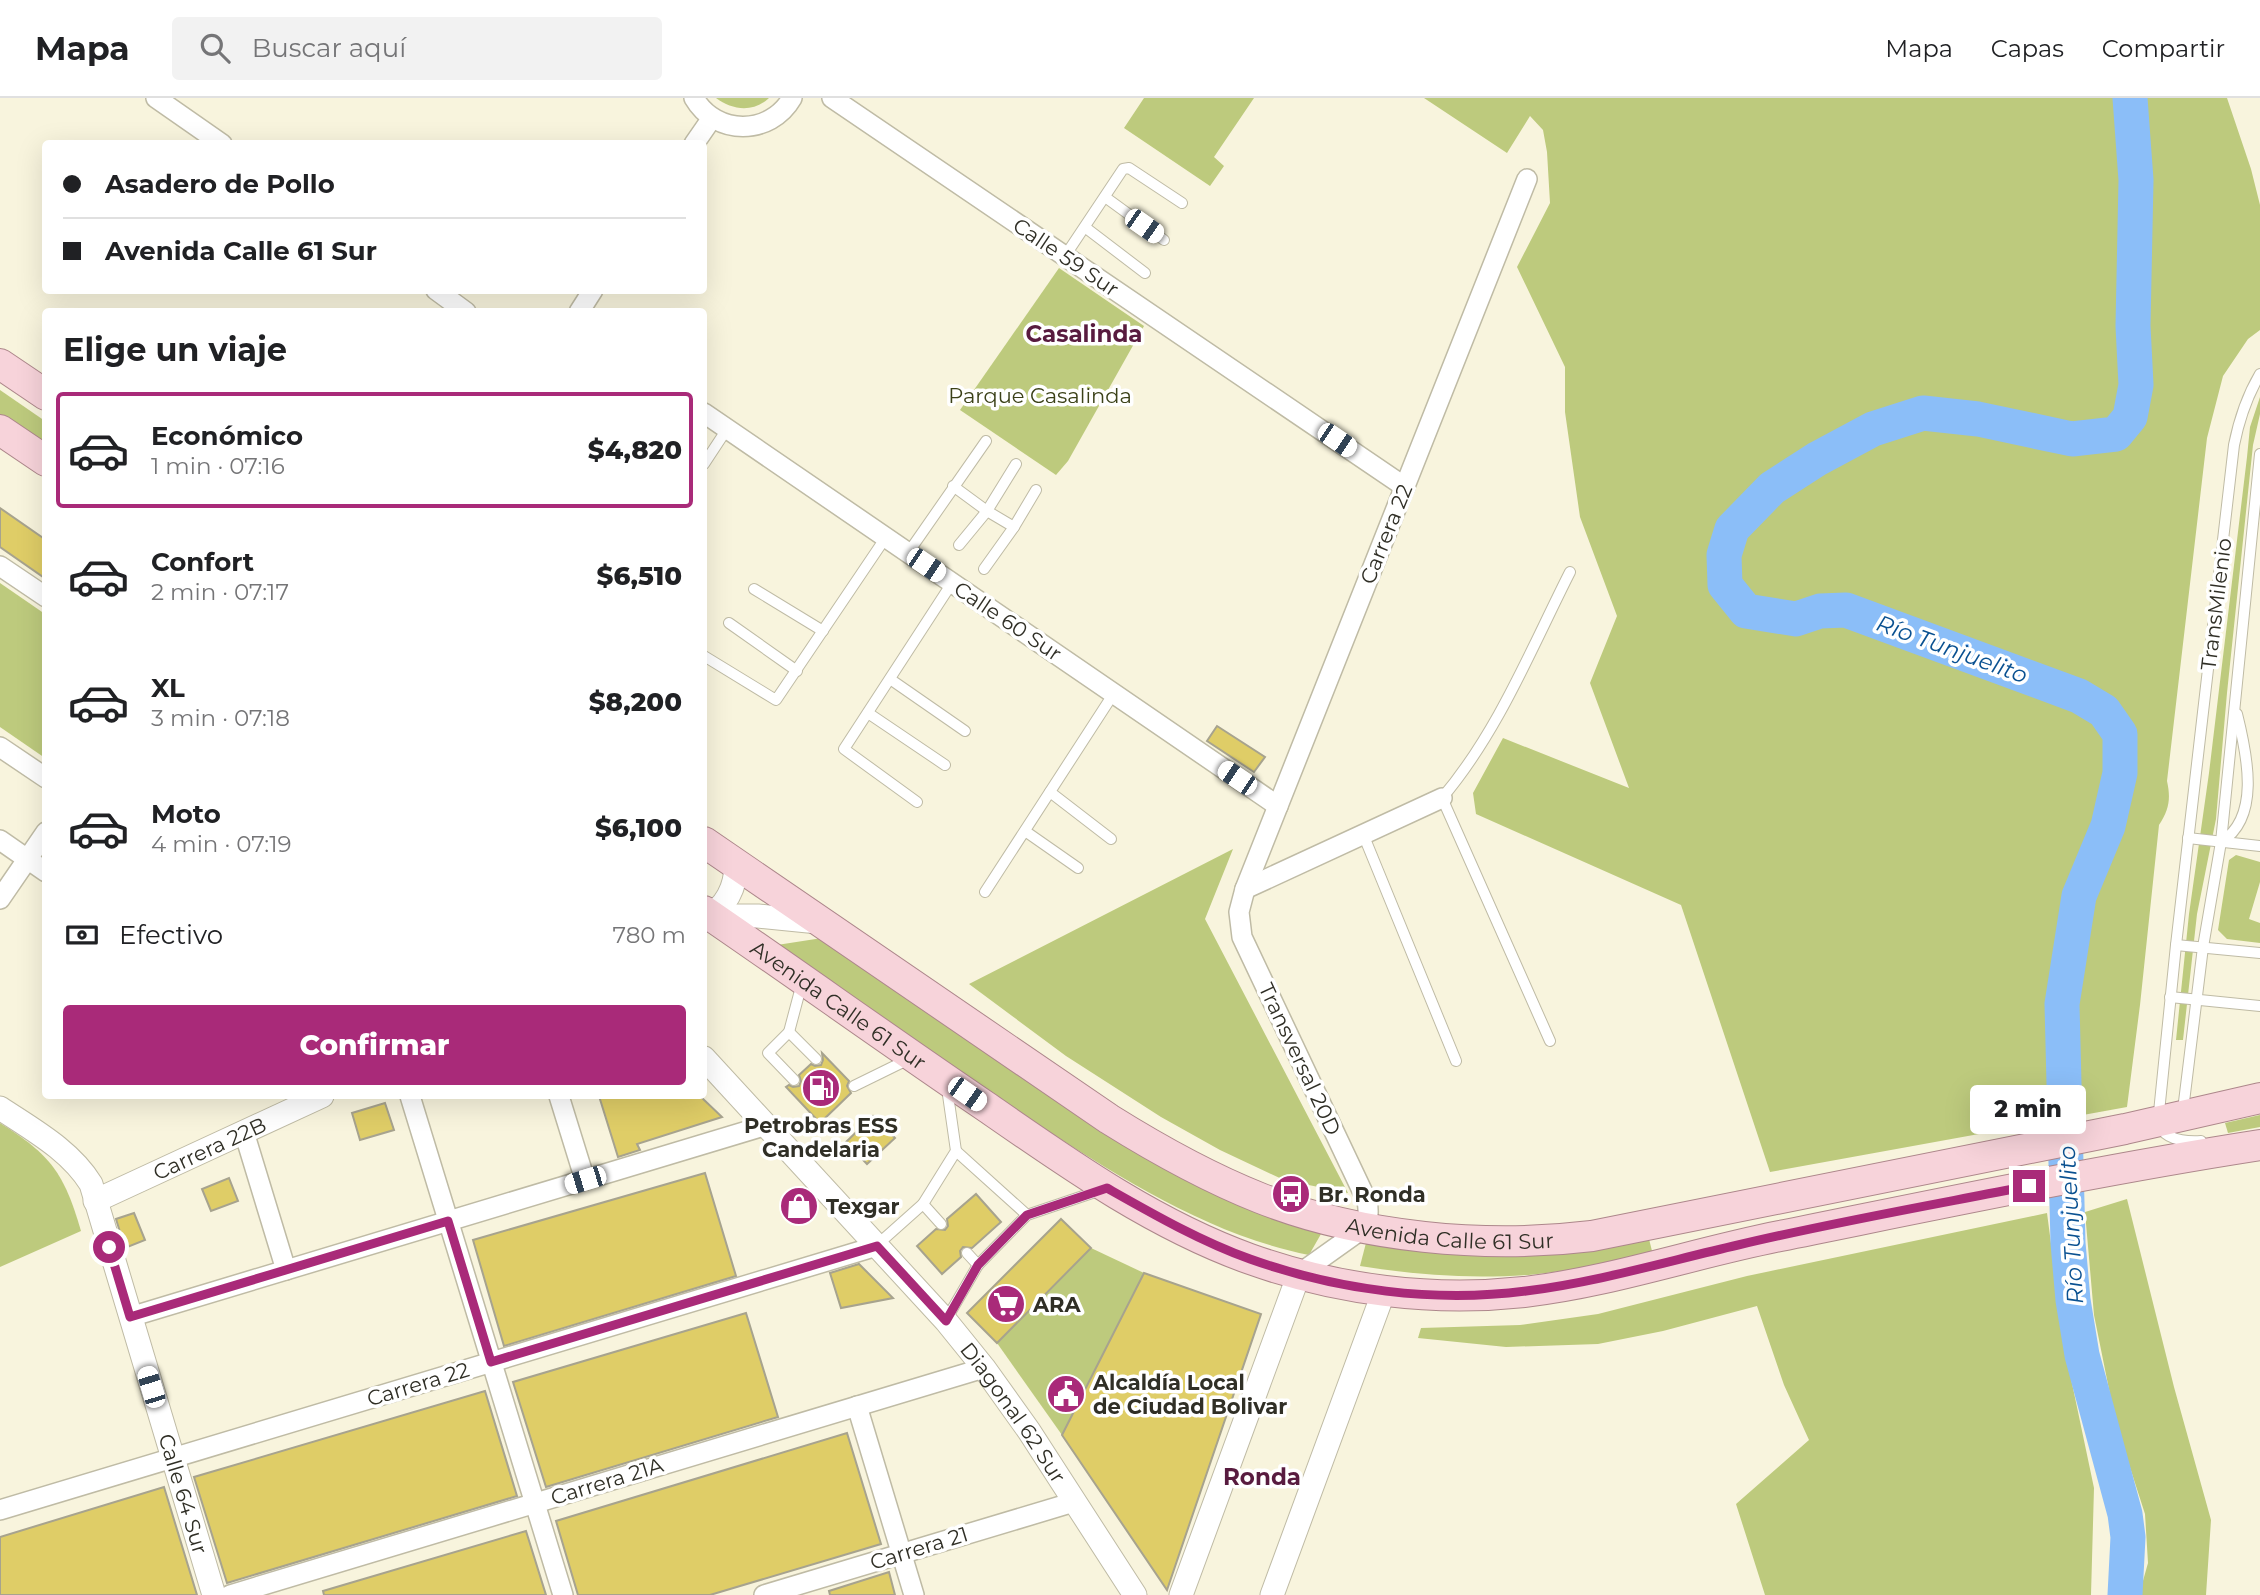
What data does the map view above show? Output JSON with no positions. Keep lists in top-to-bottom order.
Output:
{
  "streets": {
    "main road": ["Avenida Calle 61 Sur"],
    "street": [
      "Calle 59 Sur",
      "Carrera 22",
      "Calle 60 Sur",
      "Transversal 20D",
      "Carrera 22B",
      "Diagonal 62 Sur",
      "Carrera 21A",
      "Calle 64 Sur",
      "Carrera 21"
    ],
    "lane": ["TransMilenio"]
  },
  "crossings": [
    ["Calle 59 Sur", "Carrera 22"],
    ["Carrera 22", "Calle 60 Sur"],
    ["Carrera 22", "Transversal 20D"],
    ["Carrera 22", "Diagonal 62 Sur"],
    ["Carrera 22", "Calle 64 Sur"],
    ["TransMilenio", "Avenida Calle 61 Sur"],
    ["Avenida Calle 61 Sur", "Transversal 20D"],
    ["Carrera 22B", "Calle 64 Sur"],
    ["Diagonal 62 Sur", "Carrera 21A"],
    ["Diagonal 62 Sur", "Carrera 21"]
  ],
  "districts": ["Casalinda", "Ronda"],
  "water": ["Río Tunjuelito"],
  "parks": ["Parque Casalinda"],
  "places": {
    "fuel station": ["Petrobras ESS Candelaria"],
    "bus stop": ["Br. Ronda"],
    "shop": ["Texgar"],
    "supermarket": ["ARA"],
    "public building": ["Alcaldía Local de Ciudad Bolivar"]
  },
  "page": {
    "header": "Mapa",
    "search": "Buscar aquí",
    "nav": ["Mapa", "Capas", "Compartir"],
    "banner": ["Asadero de Pollo", "Avenida Calle 61 Sur"],
    "heading": "Elige un viaje",
    "list": [
      {
        "name": "Económico",
        "note": "1 min · 07:16",
        "value": "$4,820"
      },
      {
        "name": "Confort",
        "note": "2 min · 07:17",
        "value": "$6,510"
      },
      {
        "name": "XL",
        "note": "3 min · 07:18",
        "value": "$8,200"
      },
      {
        "name": "Moto",
        "note": "4 min · 07:19",
        "value": "$6,100"
      }
    ],
    "pay": ["Efectivo", "780 m"],
    "buttons": "Confirmar",
    "bubble": "2 min"
  }
}
